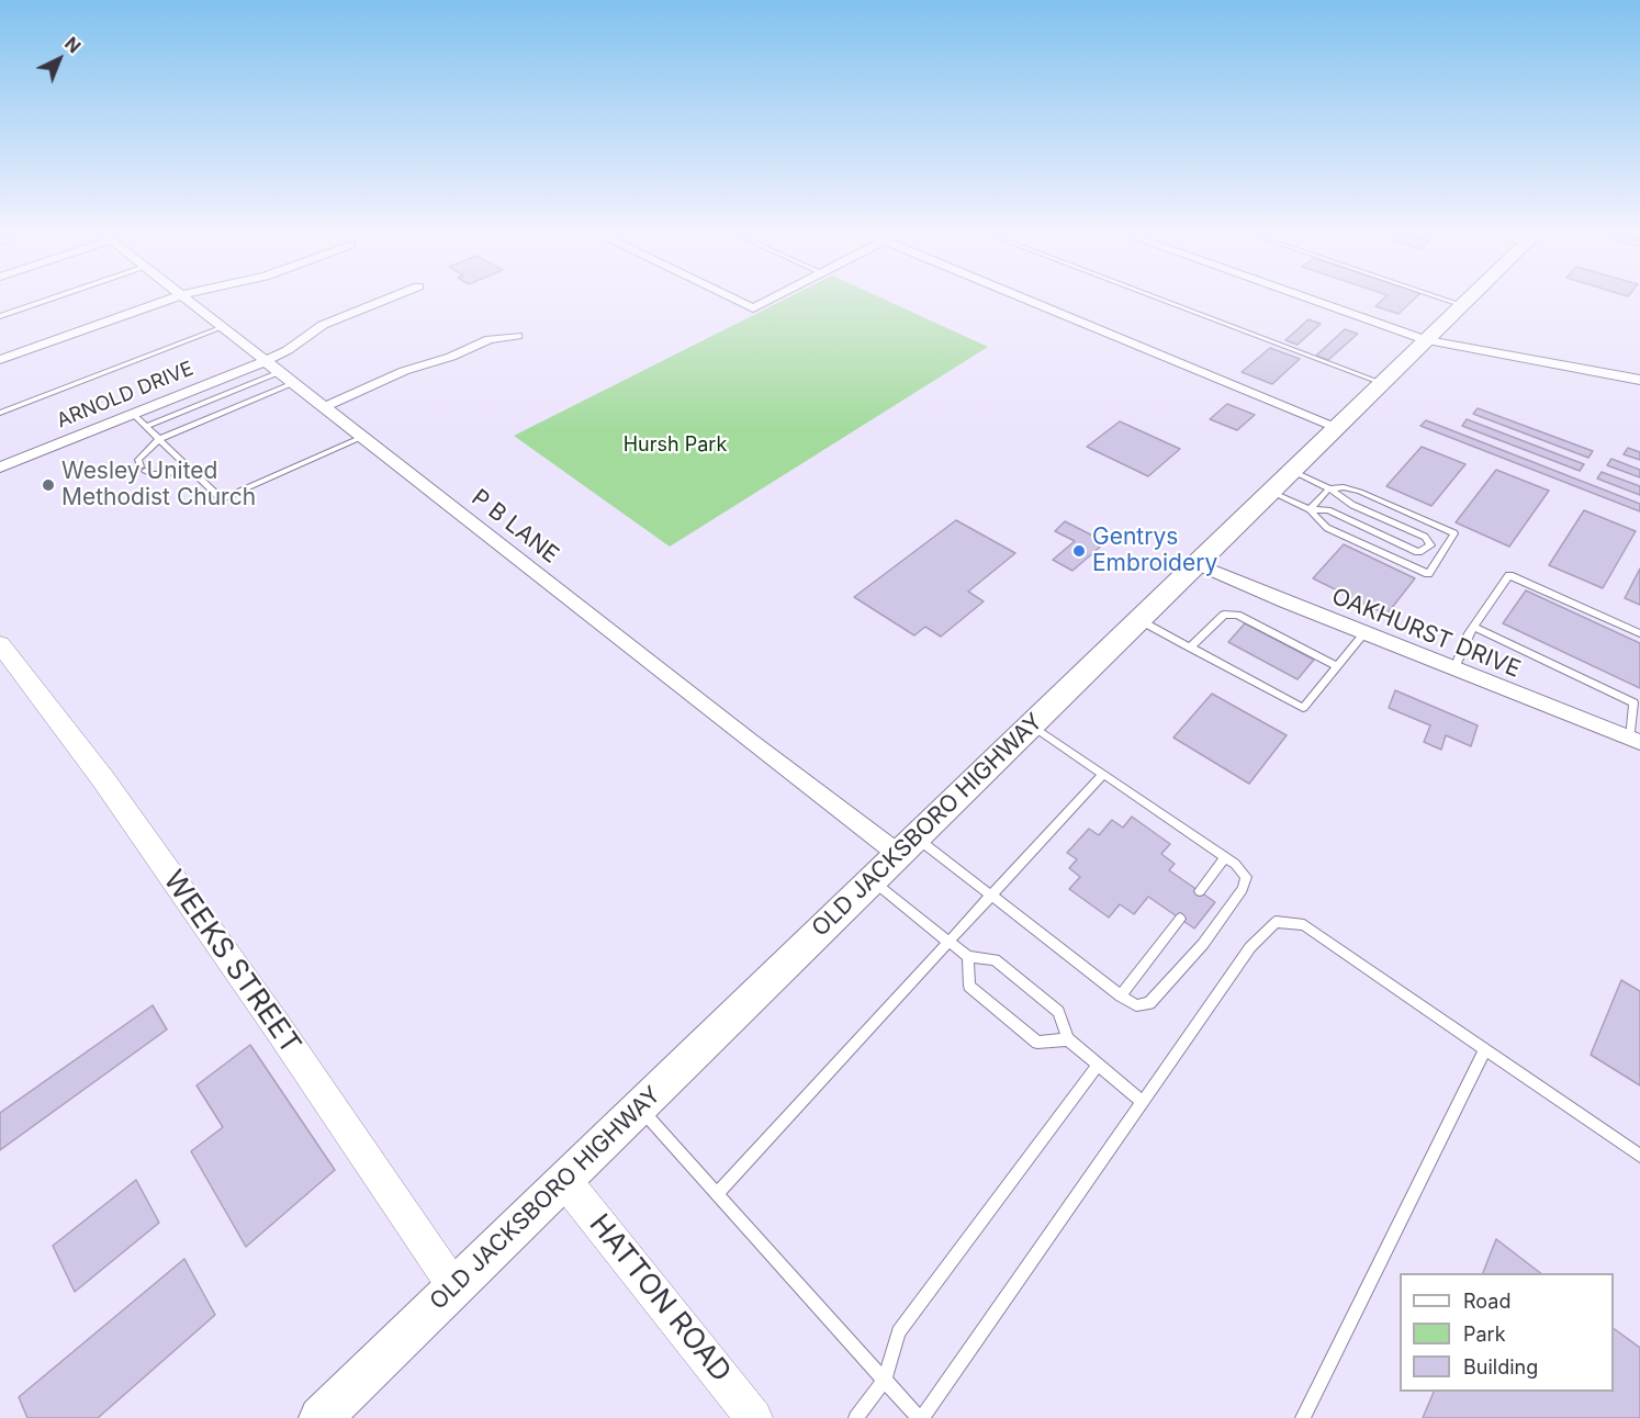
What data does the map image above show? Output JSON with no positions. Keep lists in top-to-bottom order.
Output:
{
  "streets": {
    "main road": ["OLD JACKSBORO HIGHWAY"],
    "street": [
      "ARNOLD DRIVE",
      "P B LANE",
      "OAKHURST DRIVE",
      "WEEKS STREET",
      "HATTON ROAD"
    ]
  },
  "crossings": [
    ["ARNOLD DRIVE", "P B LANE"],
    ["P B LANE", "OLD JACKSBORO HIGHWAY"],
    ["OAKHURST DRIVE", "OLD JACKSBORO HIGHWAY"],
    ["OLD JACKSBORO HIGHWAY", "WEEKS STREET"],
    ["OLD JACKSBORO HIGHWAY", "HATTON ROAD"]
  ],
  "parks": ["Hursh Park"],
  "places": ["Wesley United Methodist Church", "Gentrys Embroidery"],
  "legend": ["Road", "Park", "Building"],
  "north": "top right"
}
